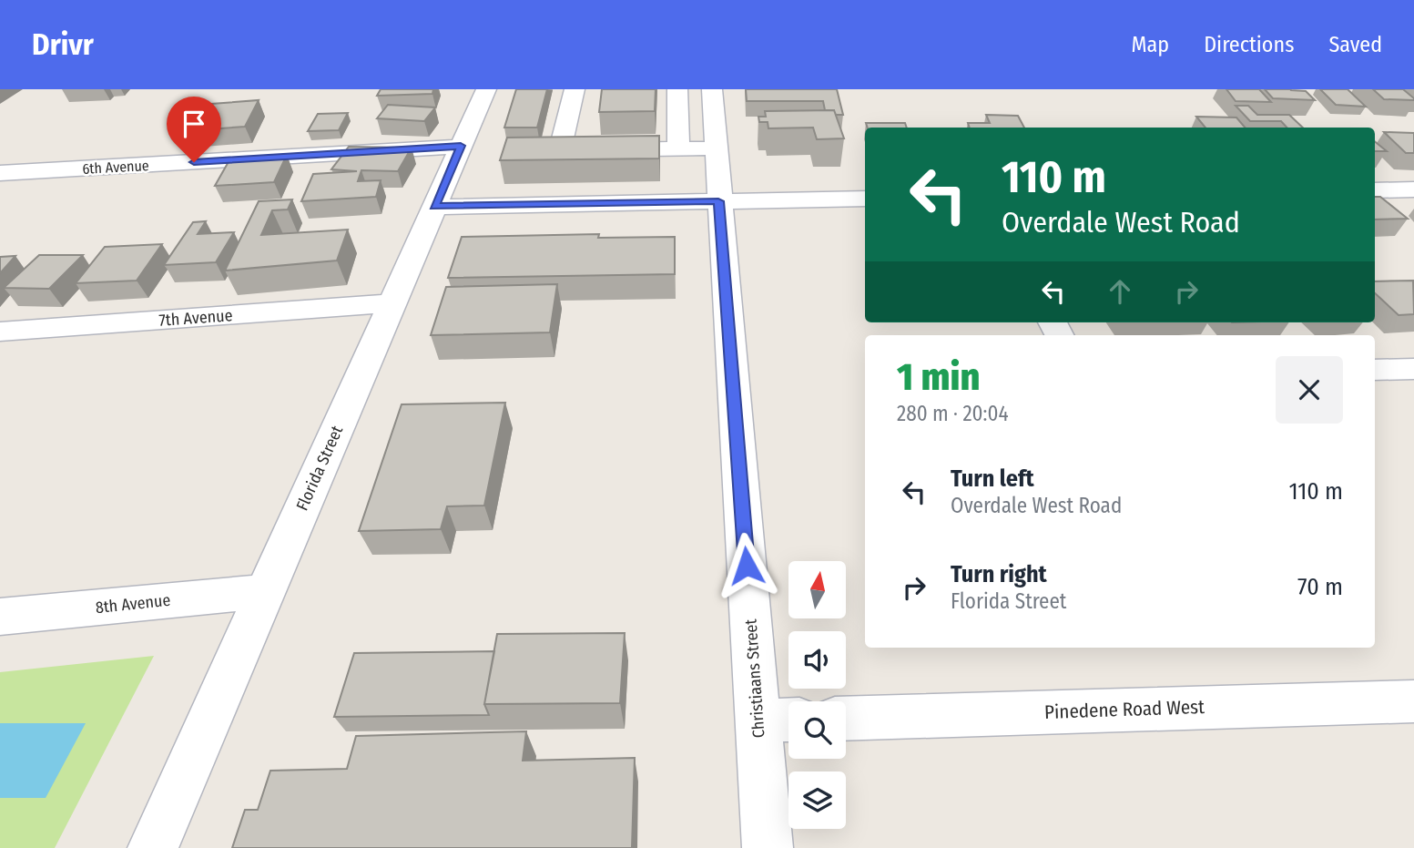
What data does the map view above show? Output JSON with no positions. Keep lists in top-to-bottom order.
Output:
{
  "streets": {
    "street": [
      "6th Avenue",
      "7th Avenue",
      "Florida Street",
      "8th Avenue",
      "Christiaans Street",
      "Pinedene Road West"
    ]
  },
  "crossings": [
    ["6th Avenue", "Florida Street"],
    ["7th Avenue", "Florida Street"],
    ["Florida Street", "8th Avenue"]
  ],
  "north": "top",
  "page": {
    "header": "Drivr",
    "nav": ["Map", "Directions", "Saved"],
    "turn": ["110 m", "Overdale West Road"],
    "heading": ["1 min", "280 m · 20:04"],
    "list": [
      {
        "name": "Turn left",
        "note": "Overdale West Road",
        "value": "110 m"
      },
      {
        "name": "Turn right",
        "note": "Florida Street",
        "value": "70 m"
      }
    ]
  }
}
